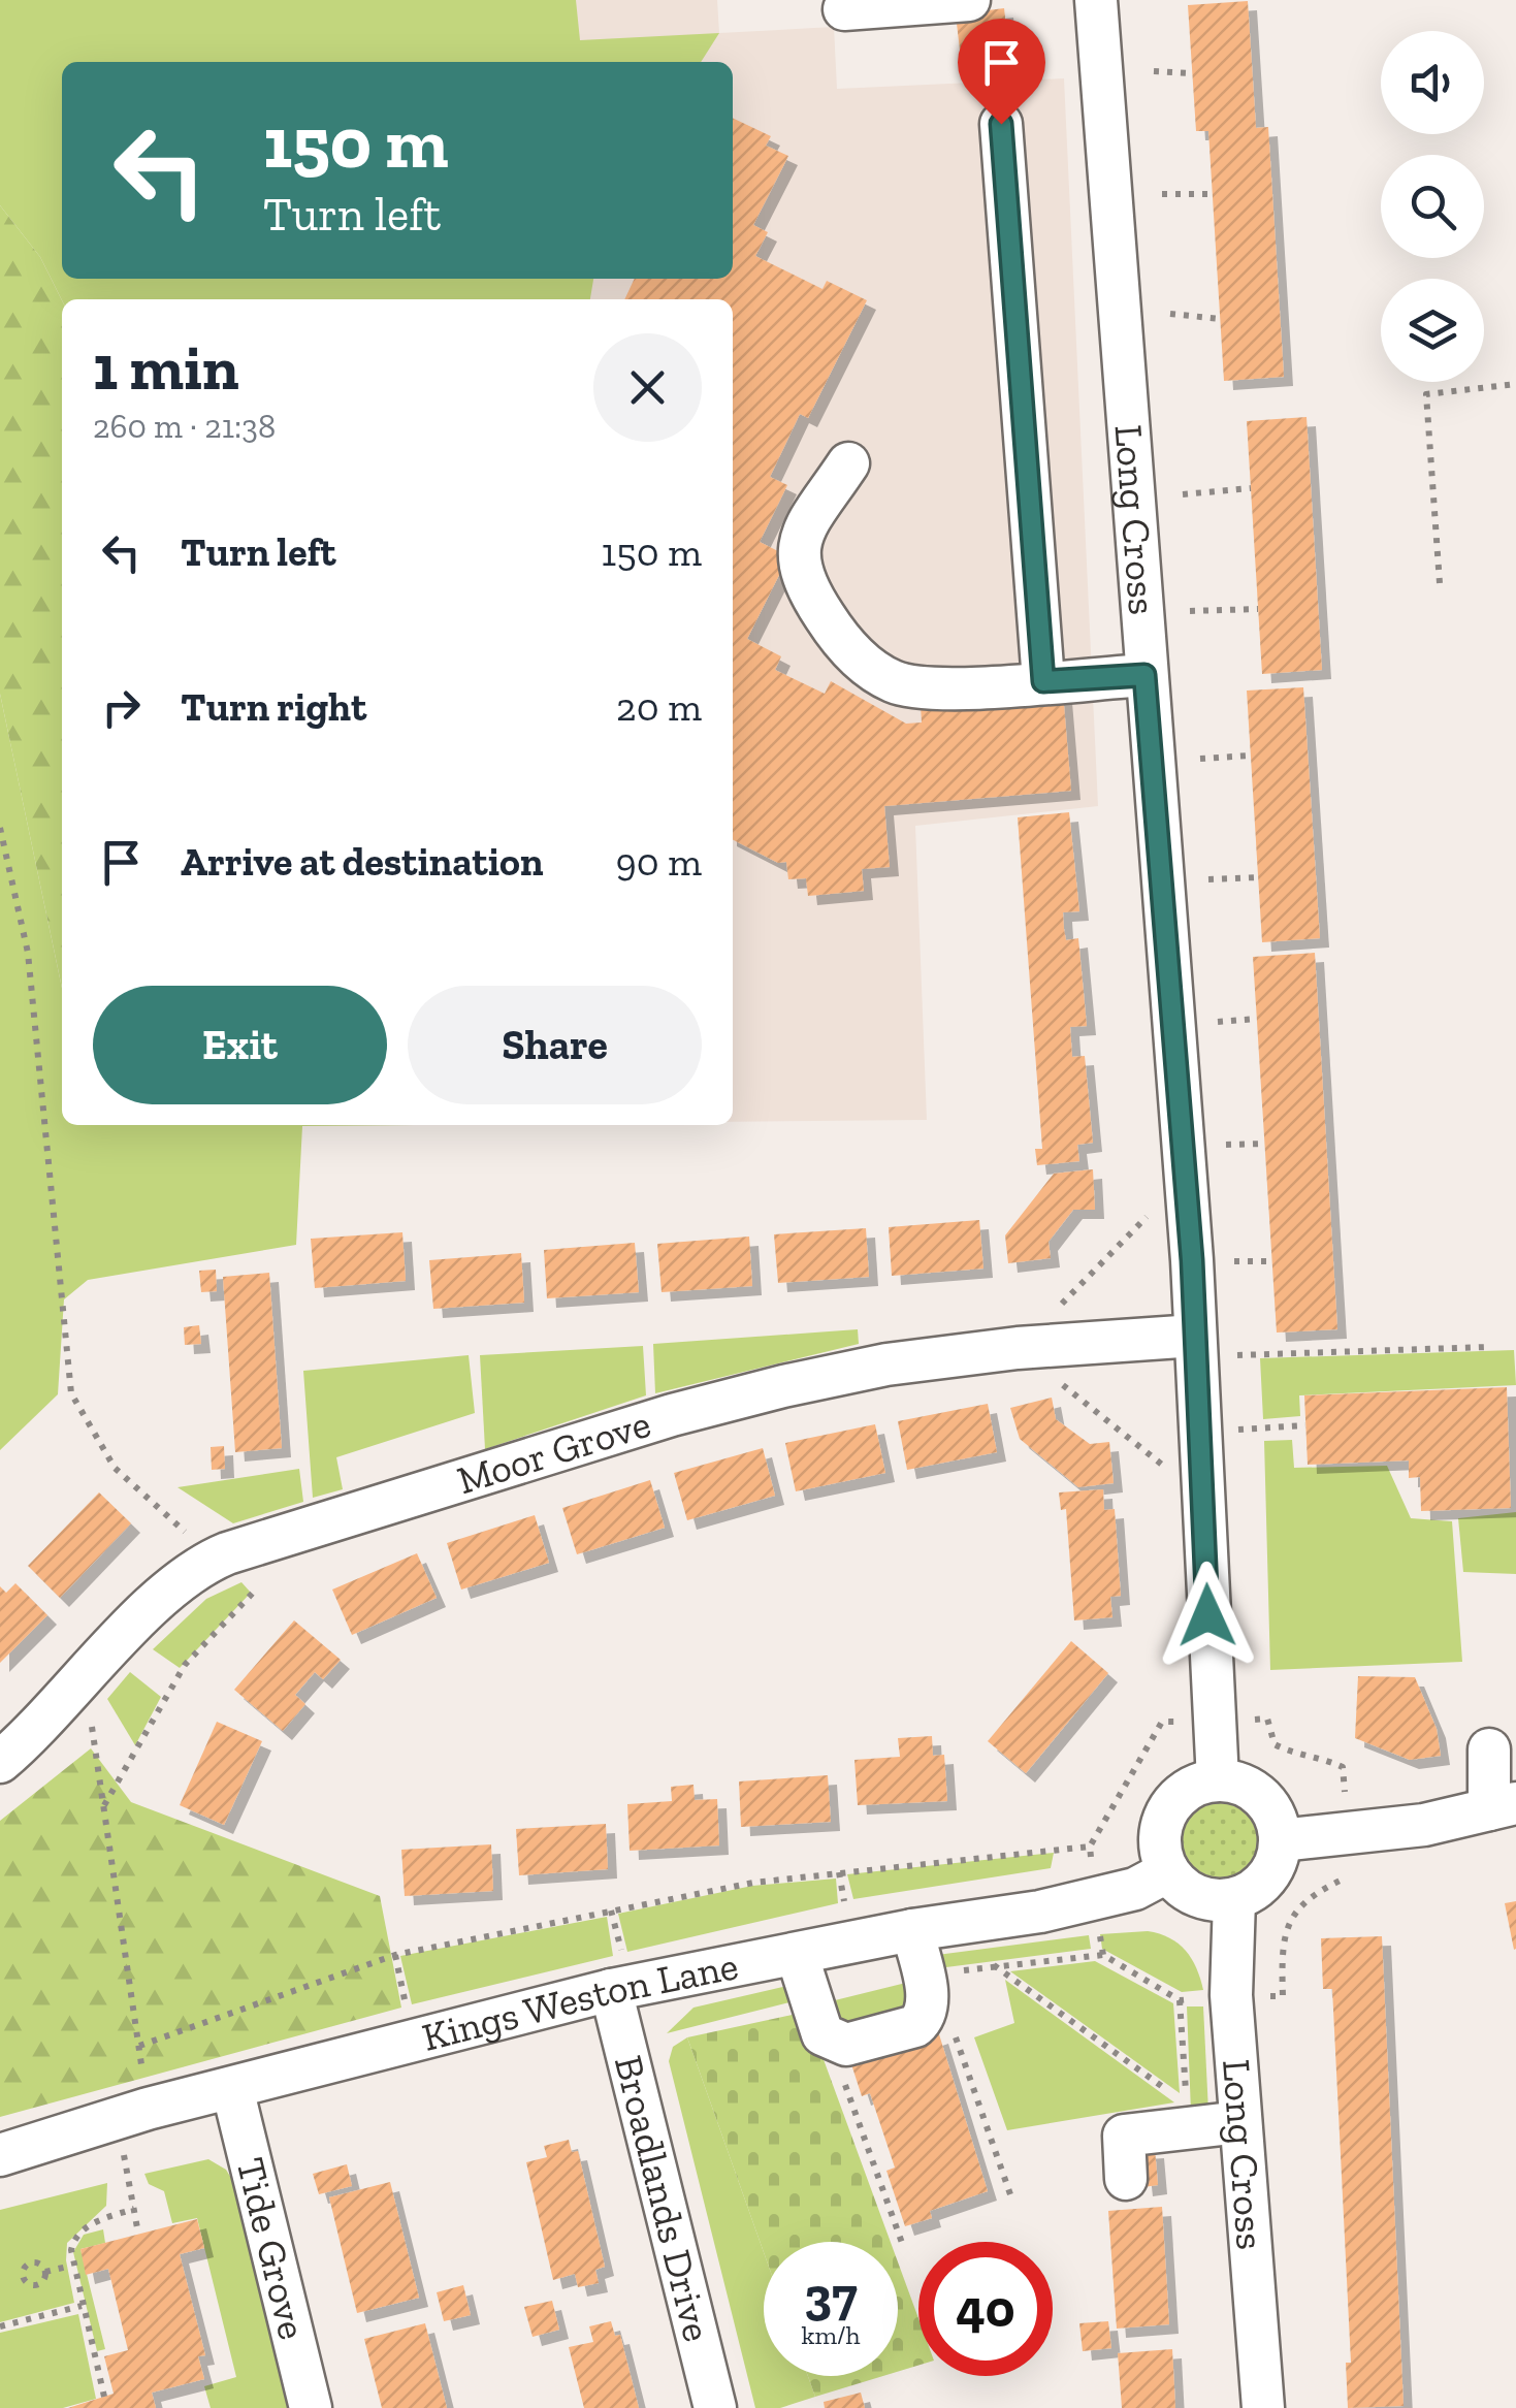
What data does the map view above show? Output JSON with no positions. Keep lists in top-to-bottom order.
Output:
{
  "streets": {
    "street": [
      "Long Cross",
      "Moor Grove",
      "Kings Weston Lane",
      "Broadlands Drive",
      "Tide Grove"
    ]
  },
  "crossings": [
    ["Long Cross", "Moor Grove"],
    ["Long Cross", "Kings Weston Lane"],
    ["Kings Weston Lane", "Broadlands Drive"],
    ["Kings Weston Lane", "Tide Grove"]
  ],
  "page": {
    "turn": ["150 m", "Turn left"],
    "heading": ["1 min", "260 m · 21:38"],
    "list": [
      {
        "name": "Turn left",
        "value": "150 m"
      },
      {
        "name": "Turn right",
        "value": "20 m"
      },
      {
        "name": "Arrive at destination",
        "value": "90 m"
      }
    ],
    "buttons": ["Exit", "Share"],
    "speed": "37 km/h",
    "limit": "40"
  }
}
